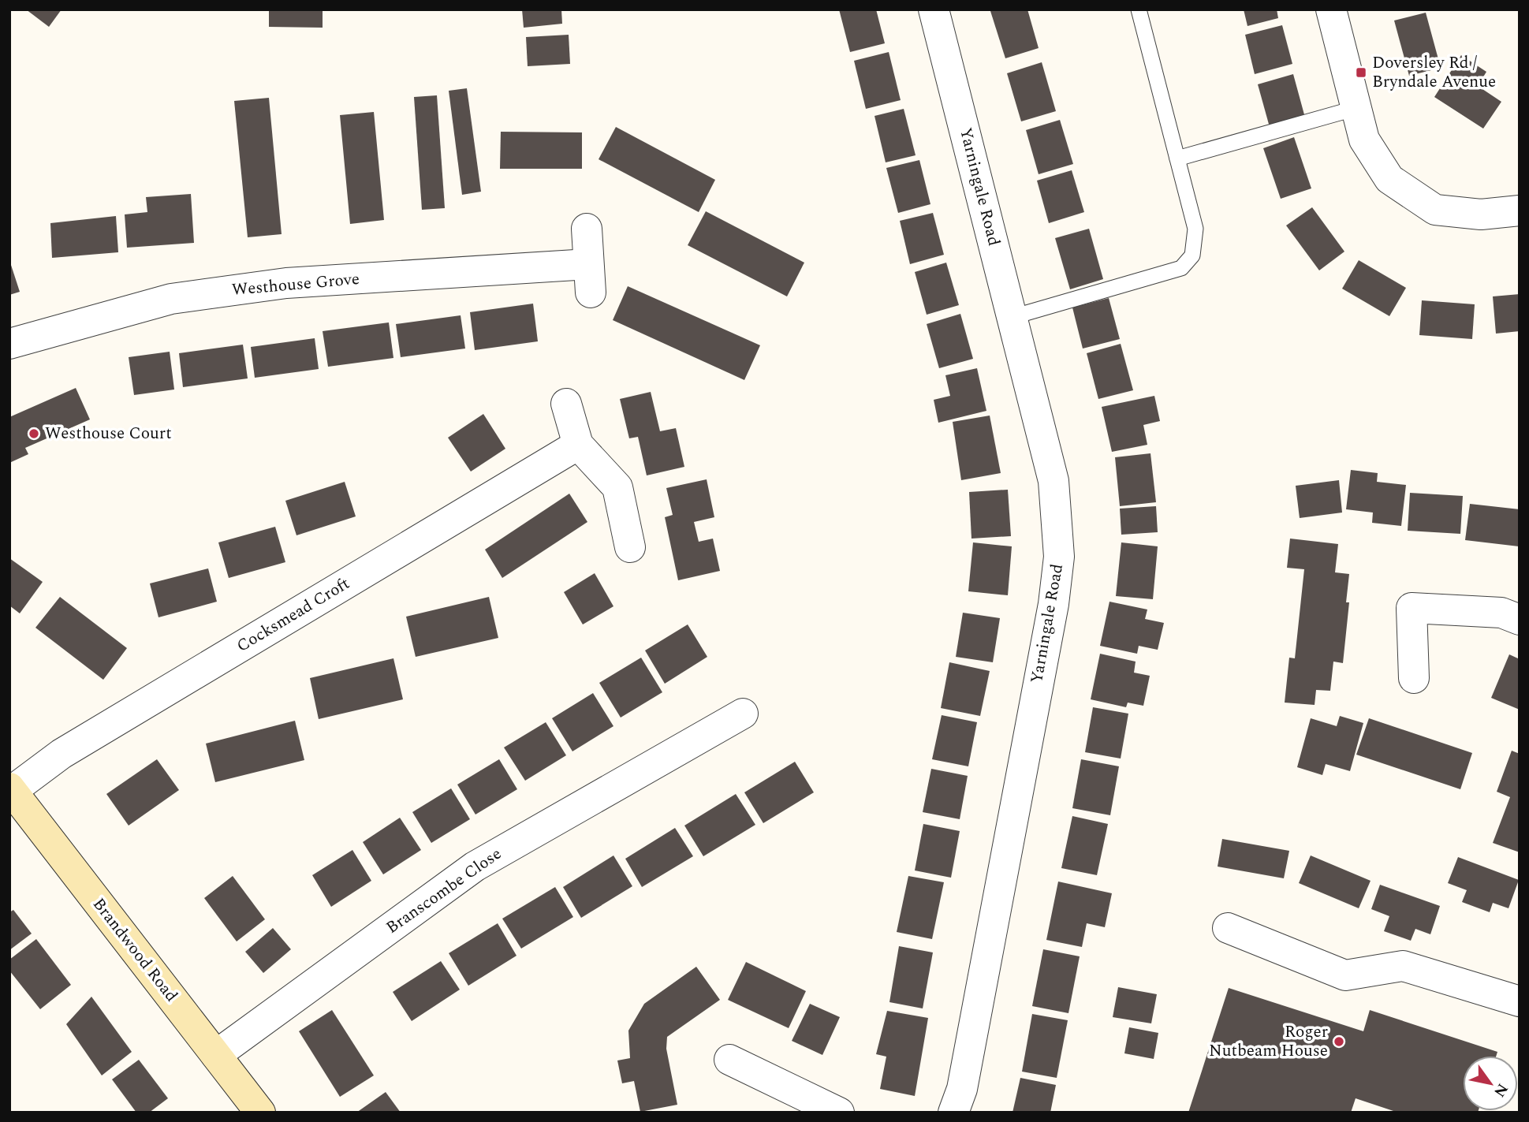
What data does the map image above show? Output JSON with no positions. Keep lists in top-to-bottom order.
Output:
{
  "streets": {
    "street": [
      "Yarningale Road",
      "Westhouse Grove",
      "Cocksmead Croft",
      "Branscombe Close",
      "Brandwood Road"
    ]
  },
  "crossings": [
    ["Cocksmead Croft", "Brandwood Road"],
    ["Branscombe Close", "Brandwood Road"]
  ],
  "places": {
    "transit": ["Doversley Rd / Bryndale Avenue"],
    "other": ["Westhouse Court", "Roger Nutbeam House"]
  },
  "north": "bottom right"
}
